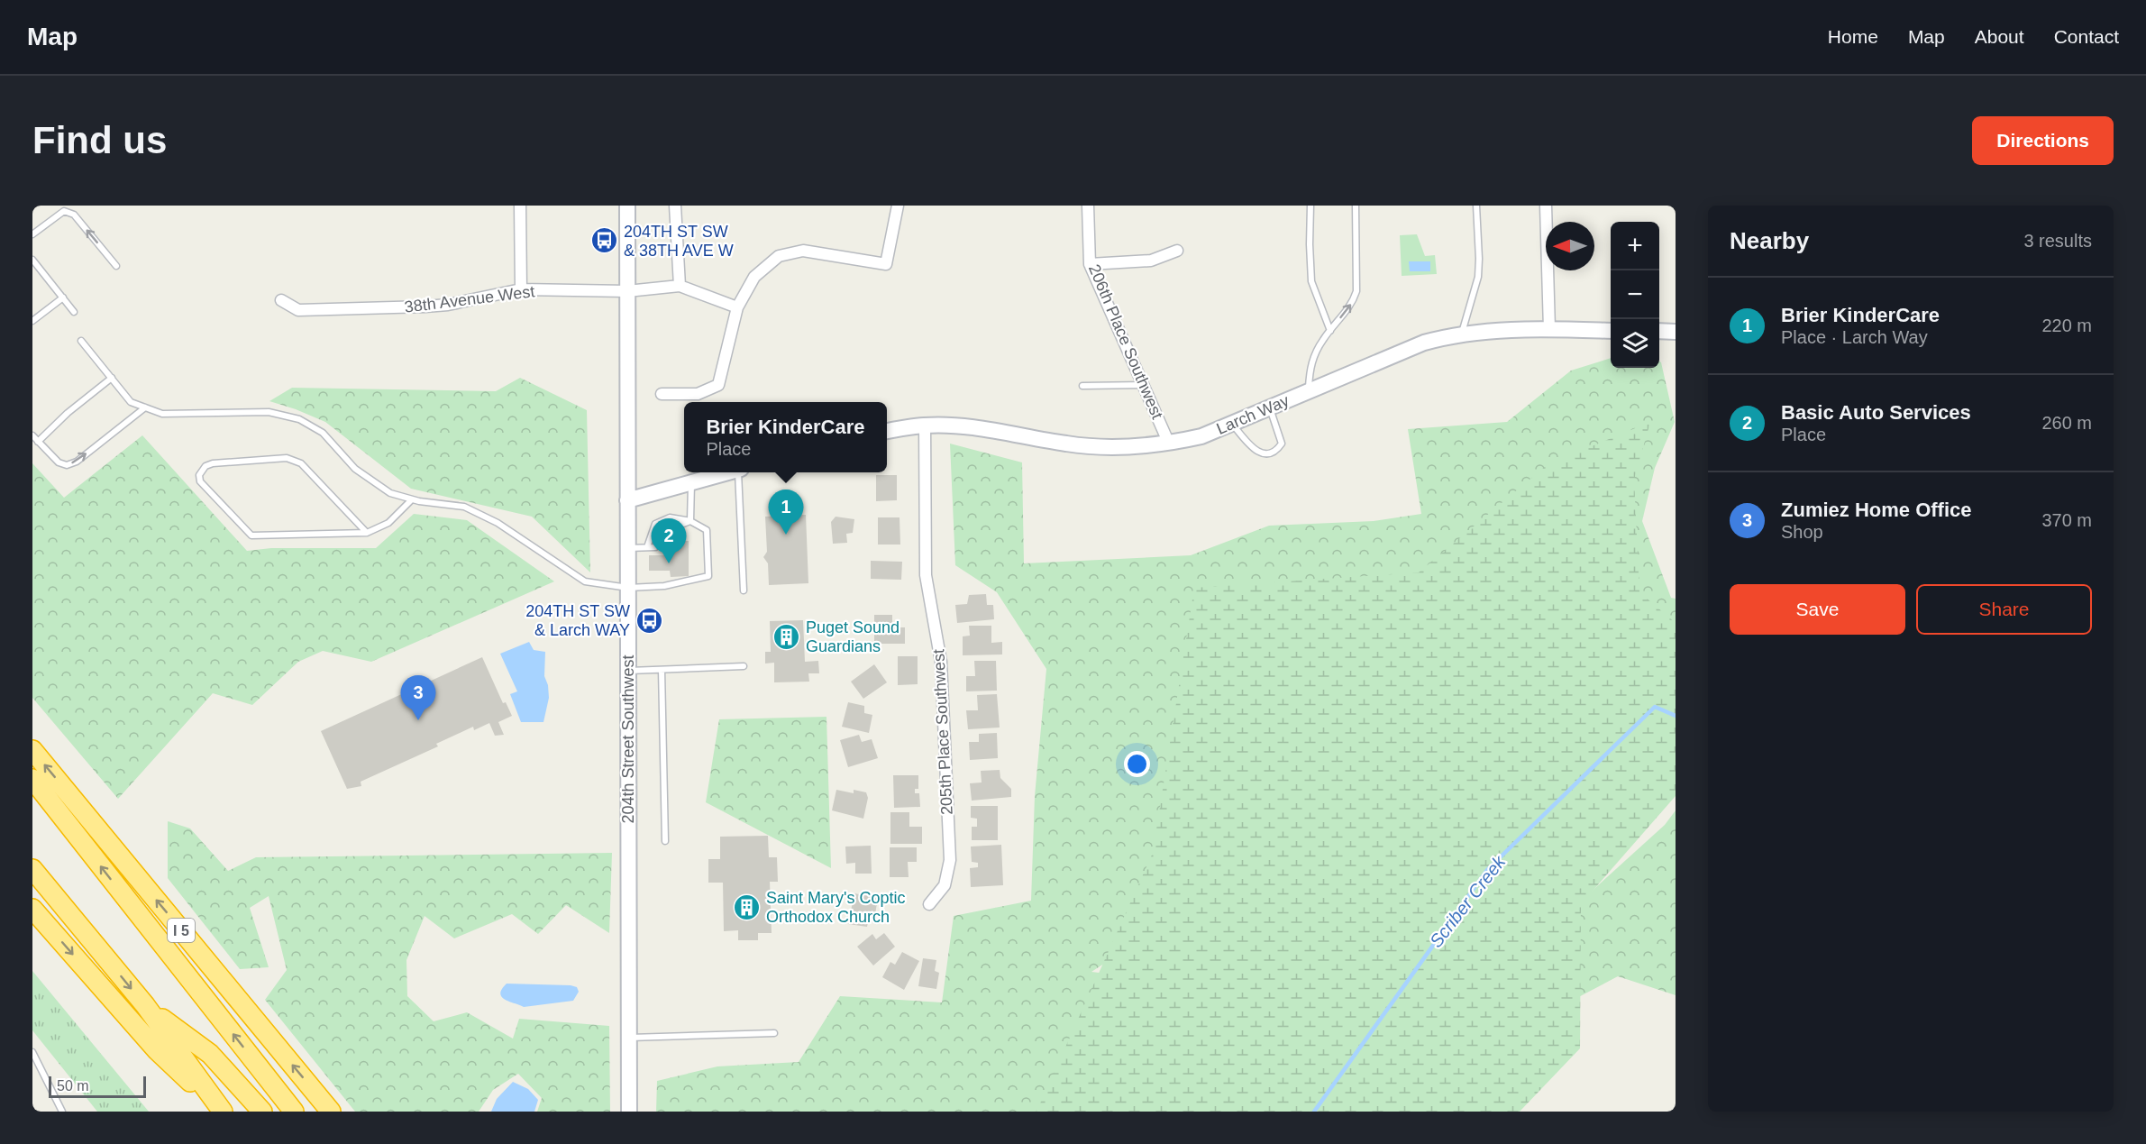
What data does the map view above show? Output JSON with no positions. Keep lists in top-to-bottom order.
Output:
{
  "streets": {
    "highway": ["I 5"],
    "street": [
      "38th Avenue West",
      "206th Place Southwest",
      "Larch Way",
      "205th Place Southwest",
      "204th Street Southwest"
    ]
  },
  "crossings": [
    ["38th Avenue West", "204th Street Southwest"],
    ["206th Place Southwest", "Larch Way"],
    ["Larch Way", "205th Place Southwest"]
  ],
  "water": ["Scriber Creek"],
  "places": {
    "bus stop": ["204TH ST SW & 38TH AVE W", "204TH ST SW & Larch WAY"],
    "building": ["Puget Sound Guardians", "Saint Mary's Coptic Orthodox Church"]
  },
  "scale_bar": "50 m",
  "north": "left",
  "page": {
    "header": "Map",
    "nav": [
      "Home",
      "Map",
      "About",
      "Contact"
    ],
    "buttons": [
      "Directions",
      ["Save", "Share"]
    ],
    "title": "Find us",
    "heading": ["Nearby", "3 results"],
    "map_buttons": ["+", "−"],
    "list": [
      {
        "mark": "1",
        "name": "Brier KinderCare",
        "note": "Place · Larch Way",
        "value": "220 m"
      },
      {
        "mark": "2",
        "name": "Basic Auto Services",
        "note": "Place",
        "value": "260 m"
      },
      {
        "mark": "3",
        "name": "Zumiez Home Office",
        "note": "Shop",
        "value": "370 m"
      }
    ],
    "popup": ["Brier KinderCare", "Place"],
    "pins": ["1", "2", "3"],
    "scale": "50 m"
  }
}
